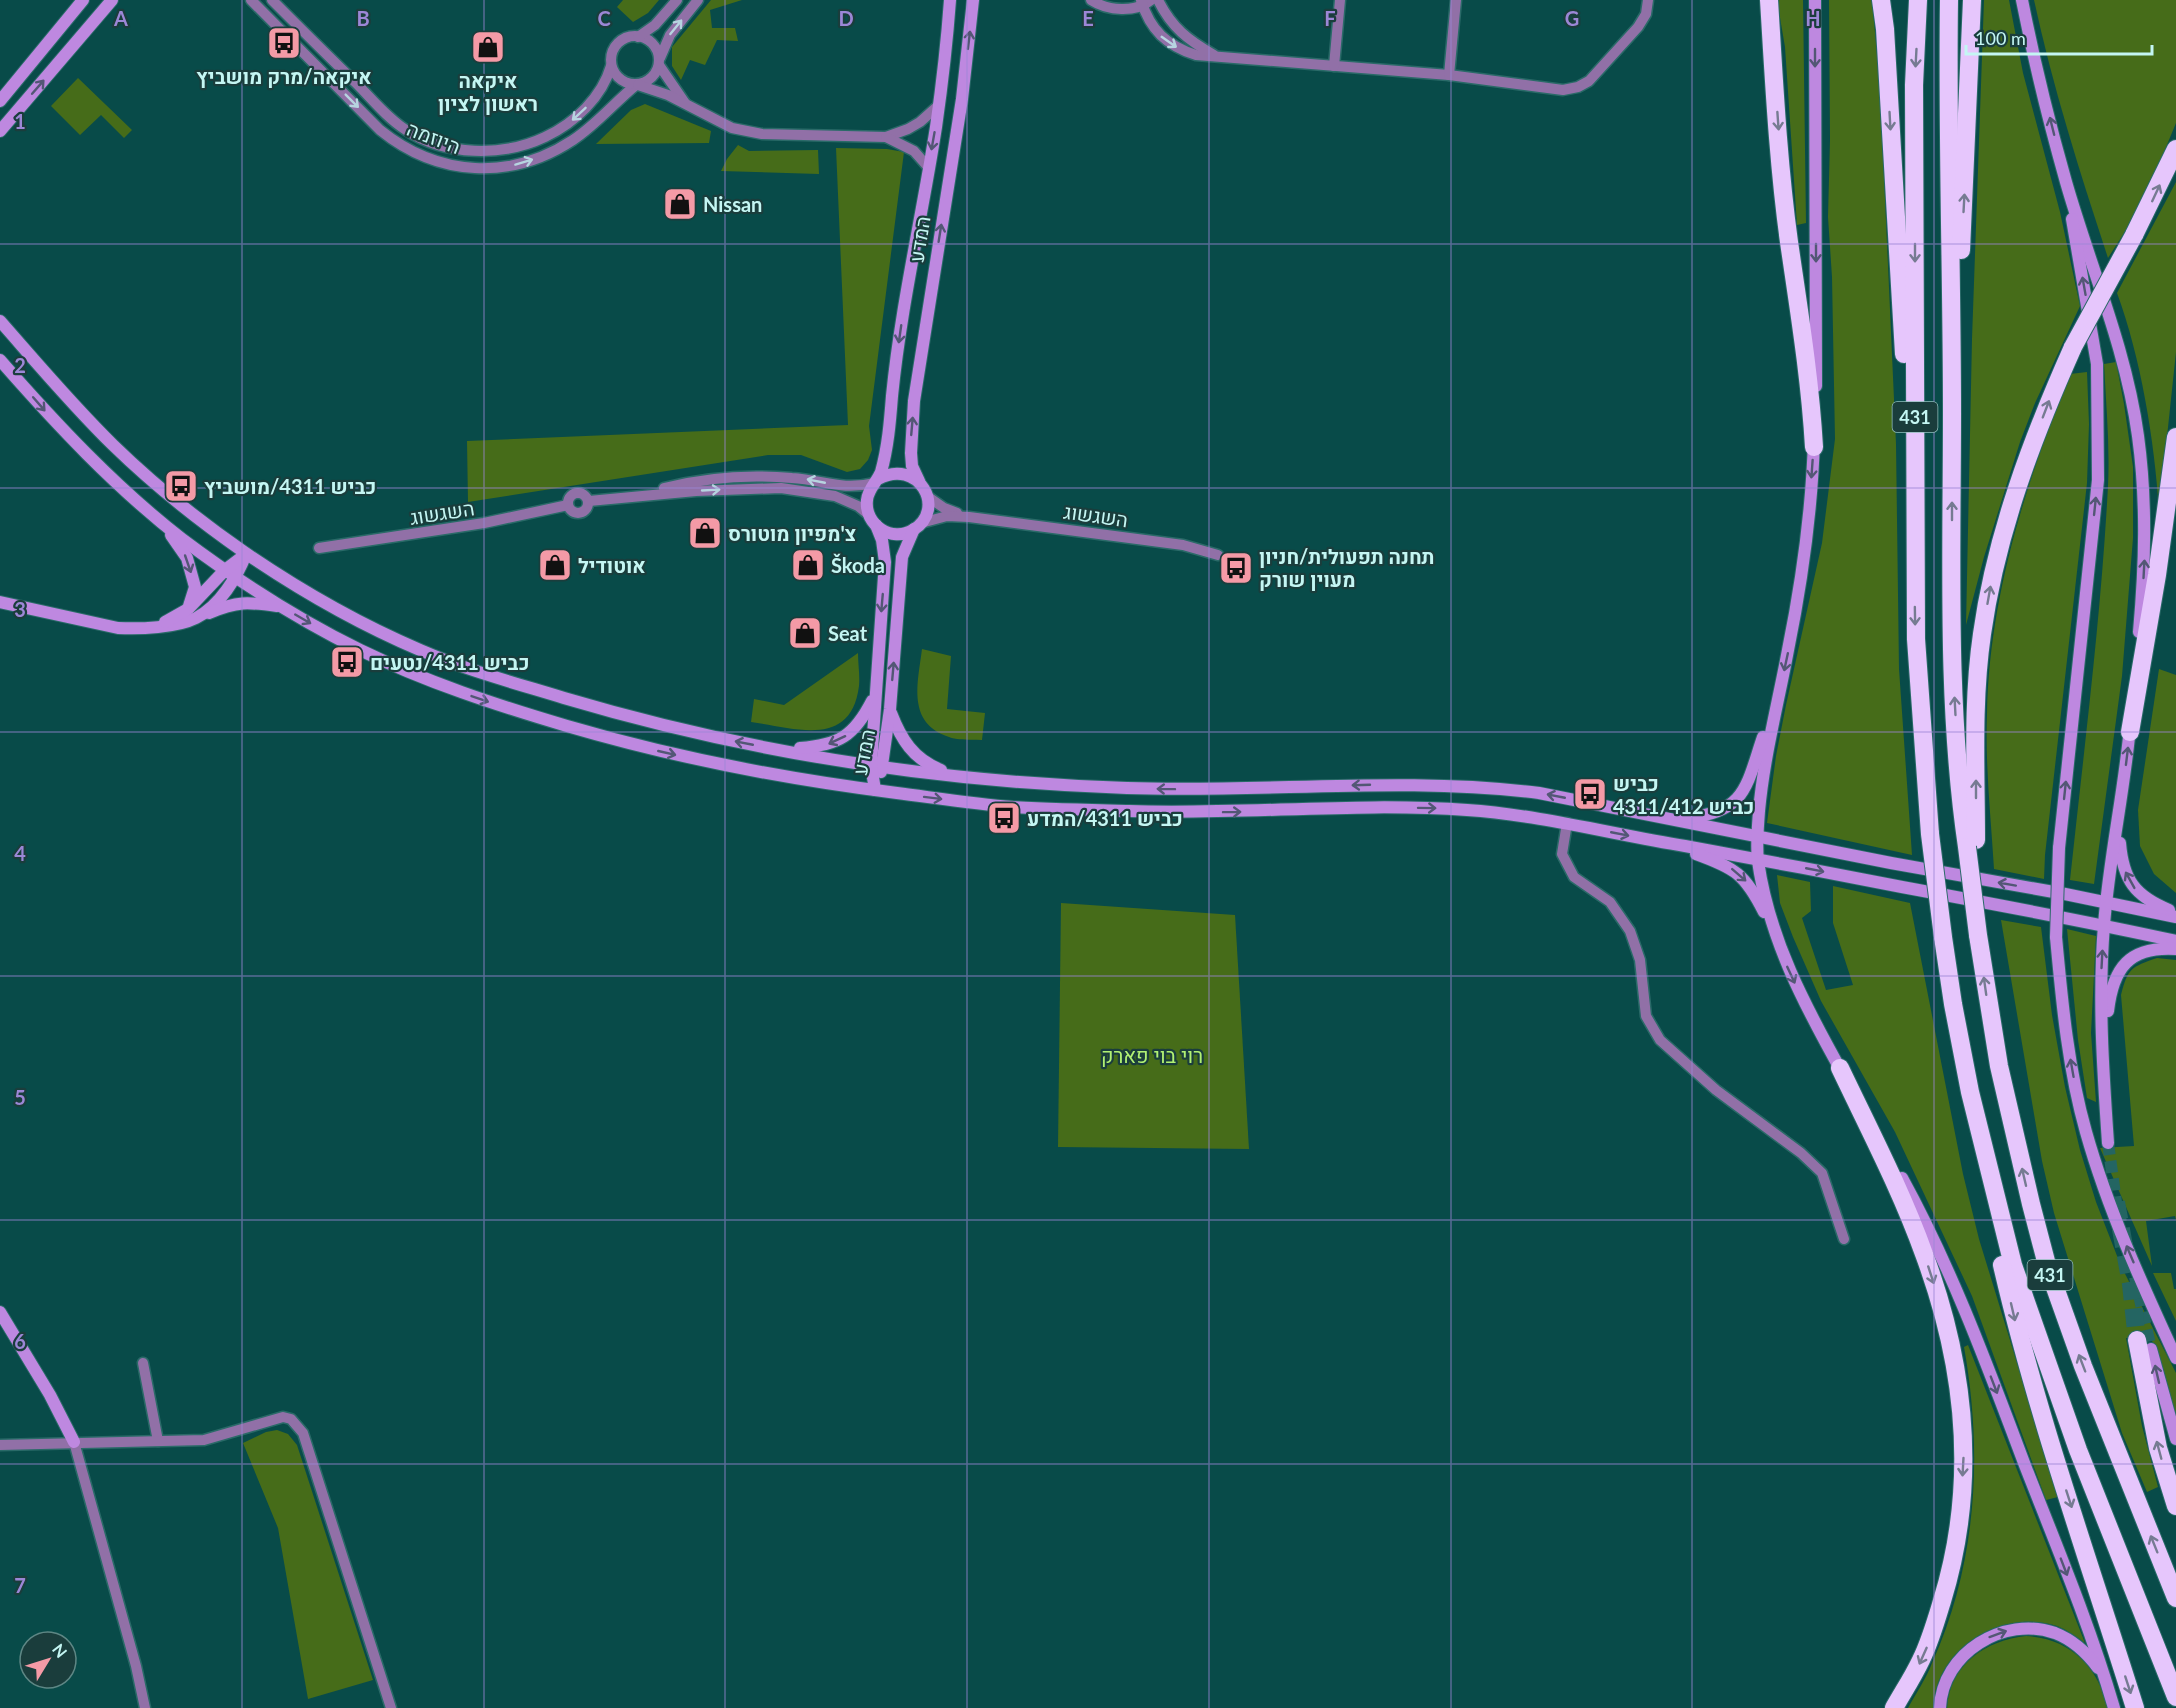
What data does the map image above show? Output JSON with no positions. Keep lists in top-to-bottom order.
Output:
{
  "streets": {
    "highway": ["431"],
    "main road": ["המדע"],
    "street": ["היוזמה", "השגשוג"]
  },
  "crossings": [
    ["המדע", "השגשוג"]
  ],
  "parks": ["רוי בוי פארק"],
  "places": {
    "bus stop": [
      "איקאה/מרק מושביץ",
      "כביש 4311/מושביץ",
      "תחנה תפעולית/חניון מעוין שורק",
      "כביש 4311/נטעים",
      "כביש 4311/כביש 412",
      "כביש 4311/המדע"
    ],
    "shop": [
      "איקאה ראשון לציון",
      "Nissan",
      "צ'מפיון מוטורס",
      "אוטודיל",
      "Škoda",
      "Seat"
    ]
  },
  "scale_bar": "100 m",
  "north": "top right",
  "grid": {
    "columns": [
      "A",
      "B",
      "C",
      "D",
      "E",
      "F",
      "G",
      "H"
    ],
    "rows": [
      "1",
      "2",
      "3",
      "4",
      "5",
      "6",
      "7"
    ]
  }
}
